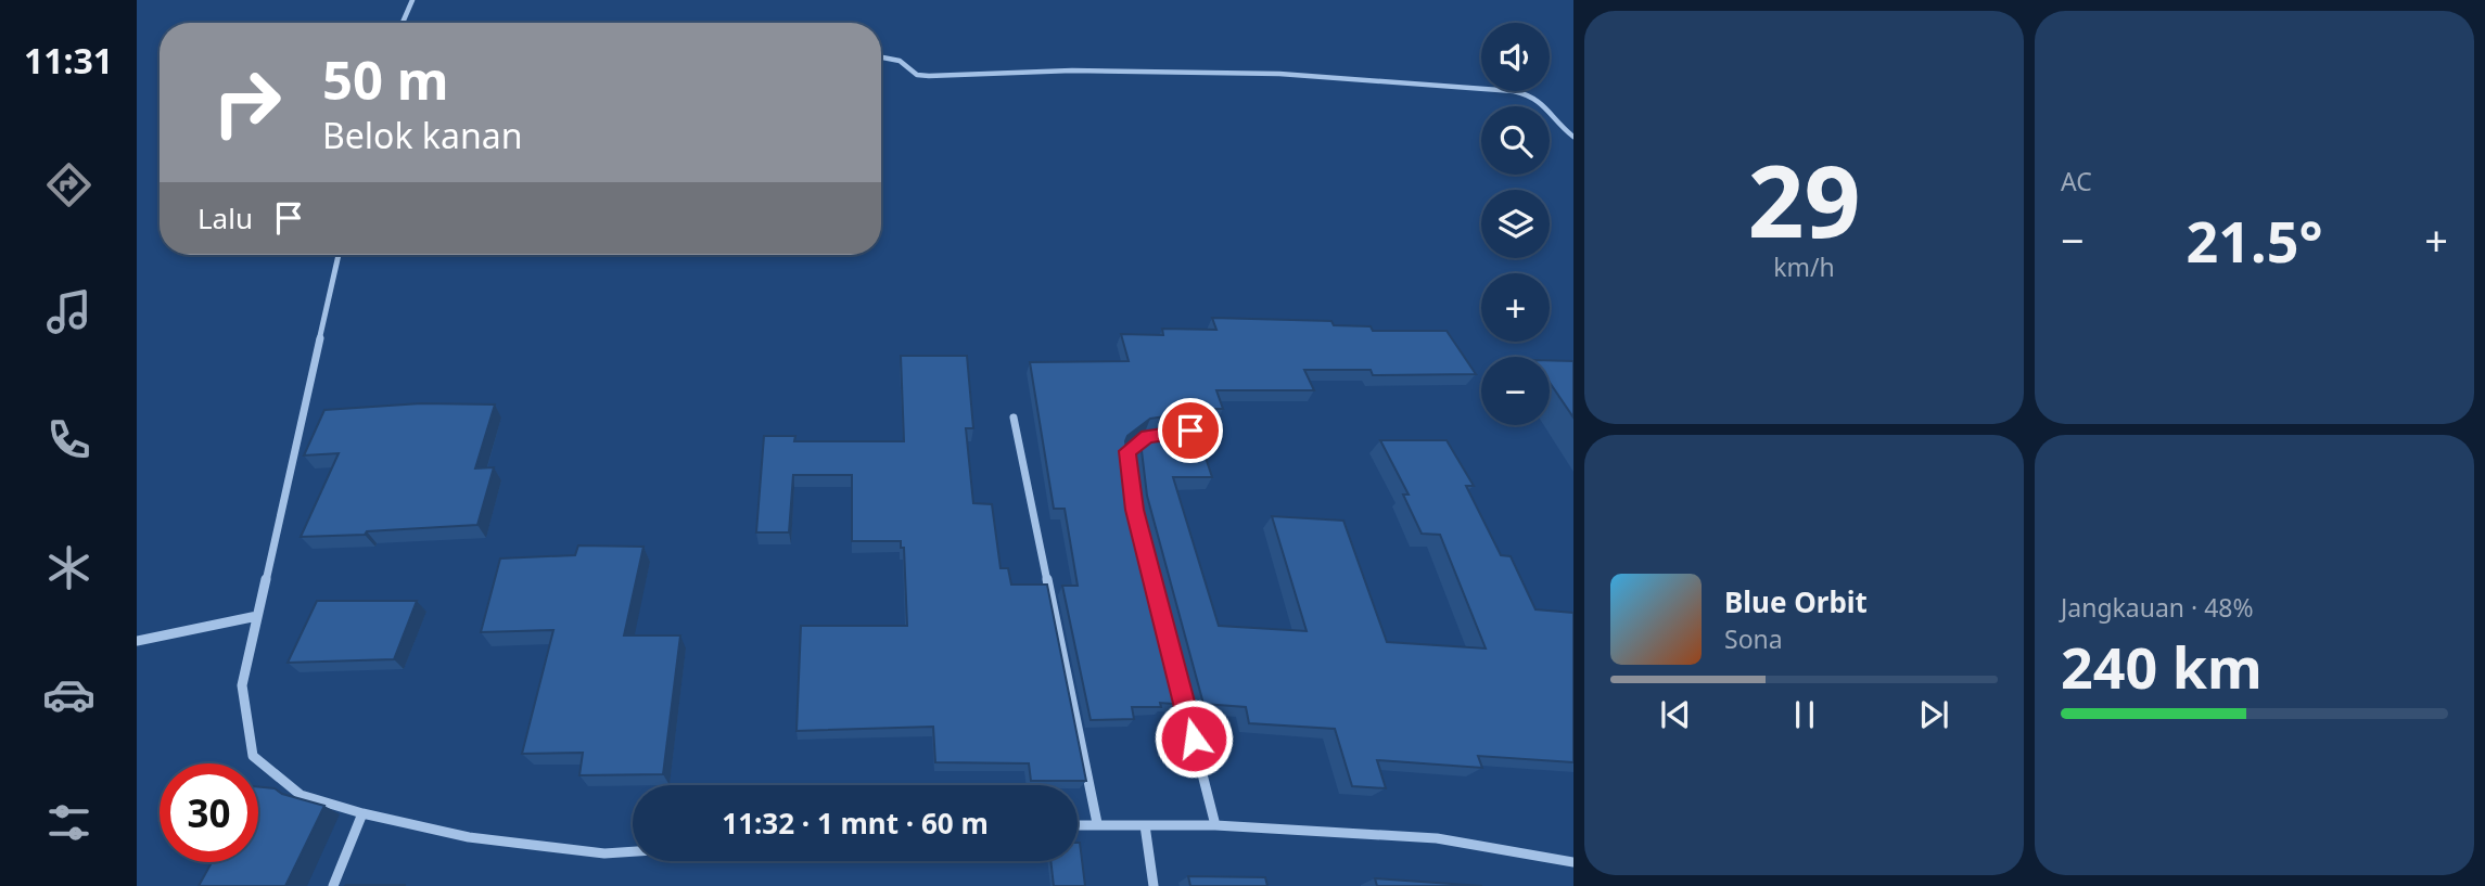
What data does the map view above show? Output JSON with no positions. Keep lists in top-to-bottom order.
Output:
{
  "page": {
    "tabs": "11:31",
    "tile": [
      ["29", "km/h"],
      "AC",
      ["Jangkauan · 48%", "240 km"]
    ],
    "map_buttons": ["+", "−"],
    "turn": ["50 m", "Belok kanan"],
    "then": "Lalu",
    "heat": ["−", "21.5°", "+"],
    "song": ["Blue Orbit", "Sona"],
    "limit": "30",
    "trip": "11:32 · 1 mnt · 60 m"
  }
}
